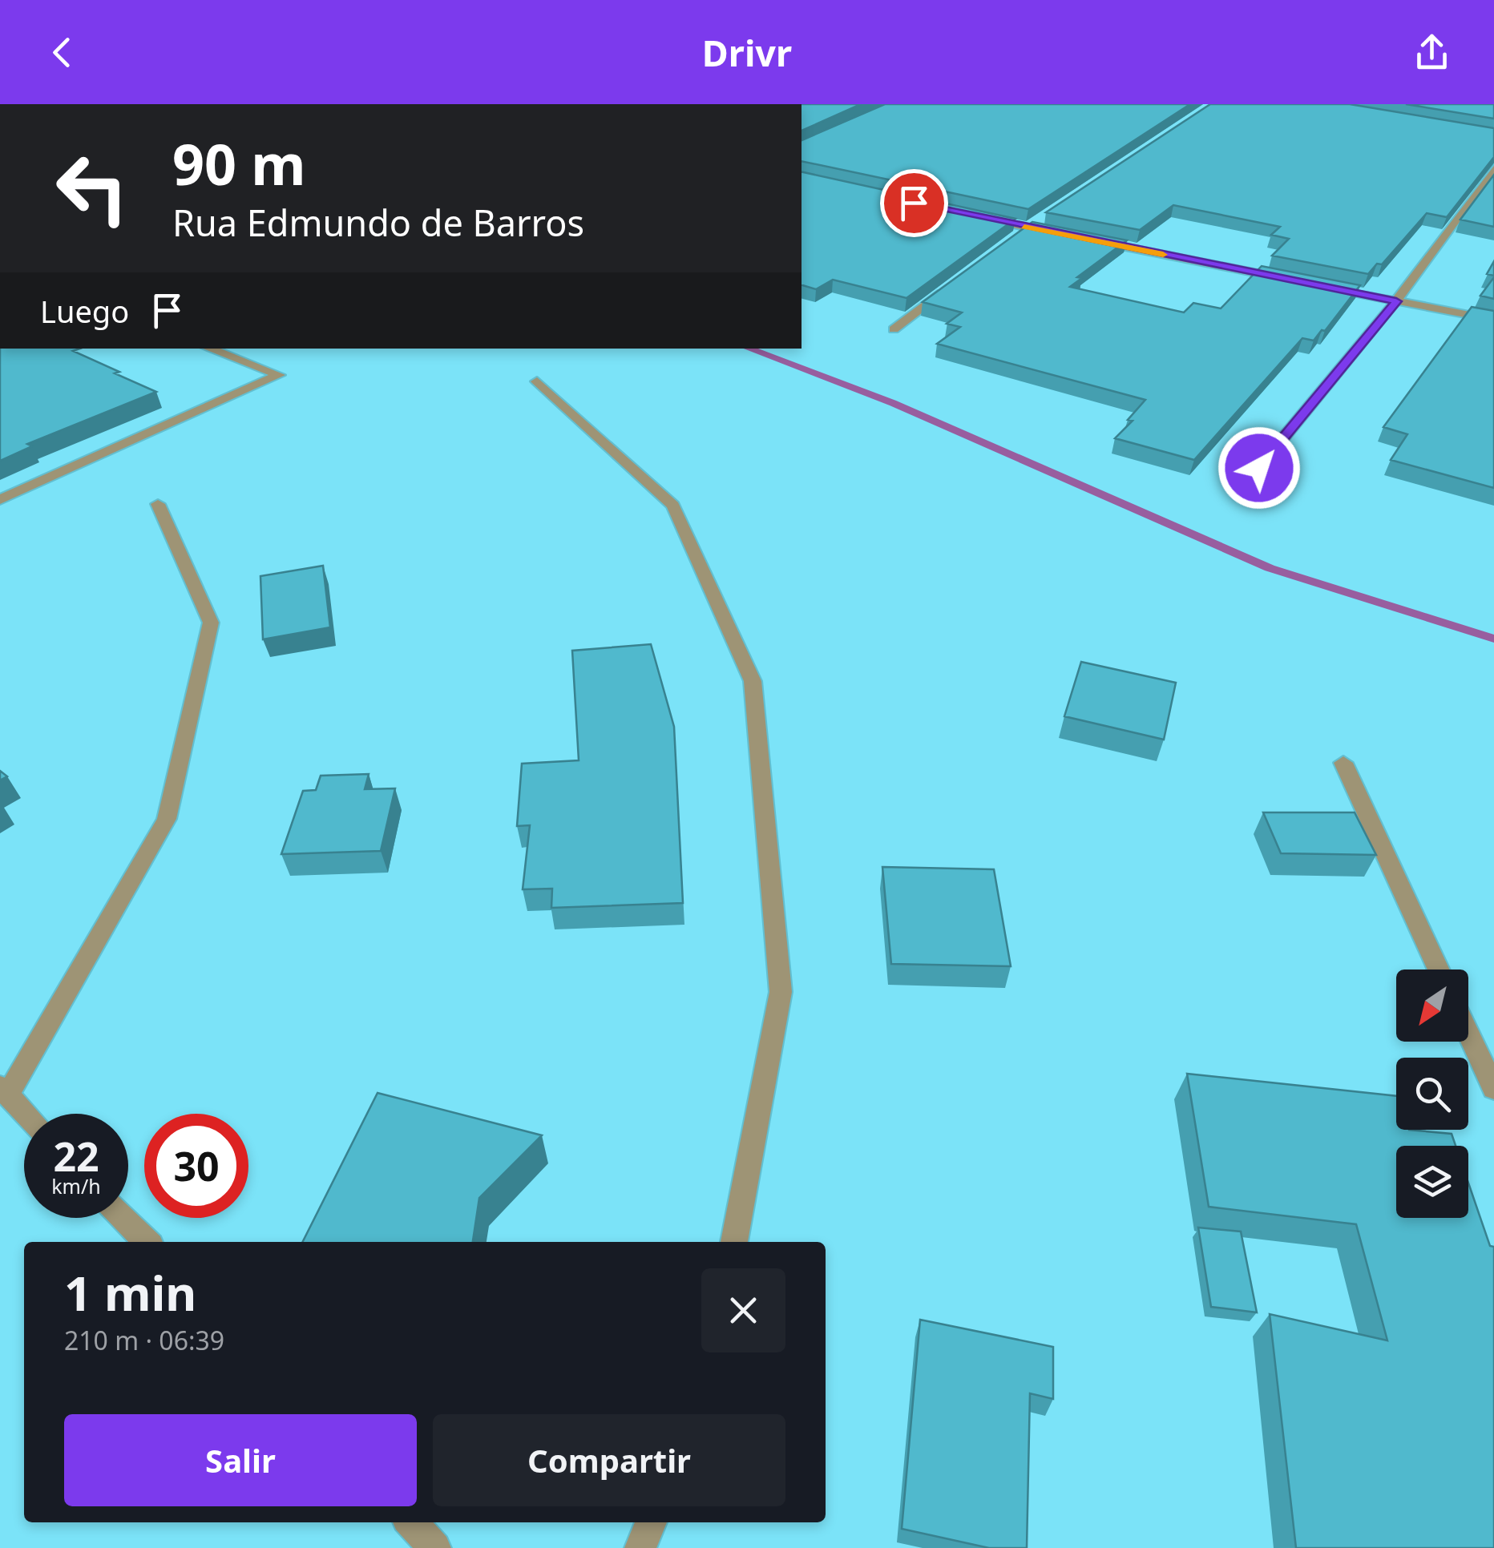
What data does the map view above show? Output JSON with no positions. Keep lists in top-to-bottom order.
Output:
{
  "north": "bottom left",
  "page": {
    "header": "Drivr",
    "turn": ["90 m", "Rua Edmundo de Barros"],
    "then": "Luego",
    "speed": "22 km/h",
    "limit": "30",
    "heading": ["1 min", "210 m · 06:39"],
    "buttons": ["Salir", "Compartir"]
  }
}
